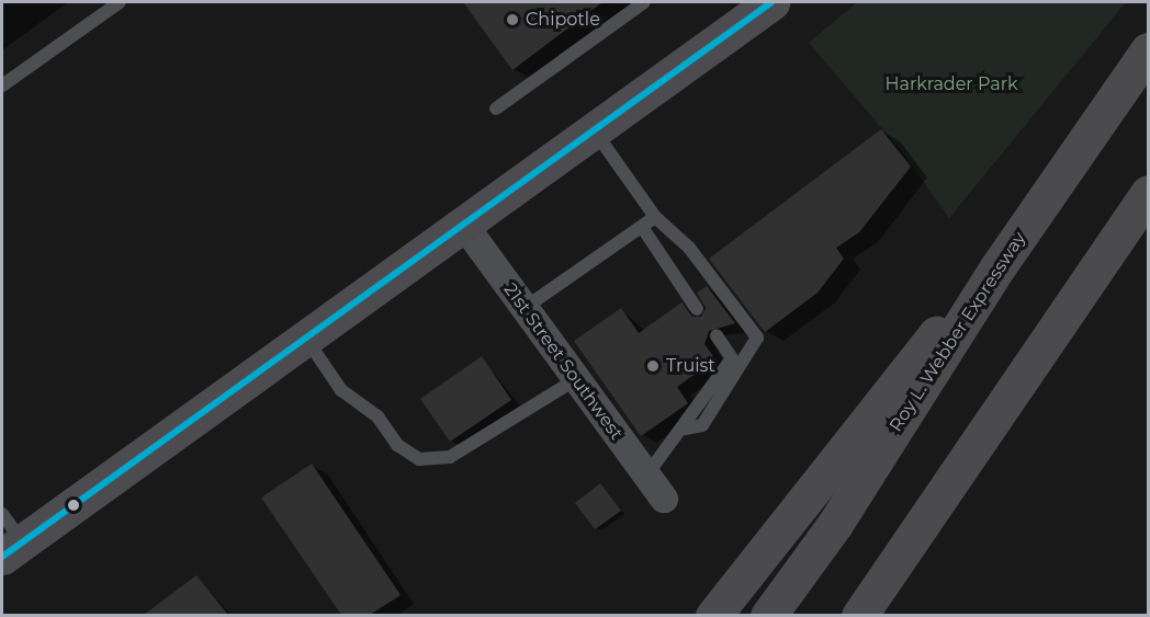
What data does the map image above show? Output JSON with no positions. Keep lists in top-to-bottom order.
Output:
{
  "streets": {
    "highway": ["Roy L. Webber Expressway"],
    "street": ["21st Street Southwest"]
  },
  "parks": ["Harkrader Park"],
  "places": ["Chipotle", "Truist"]
}
